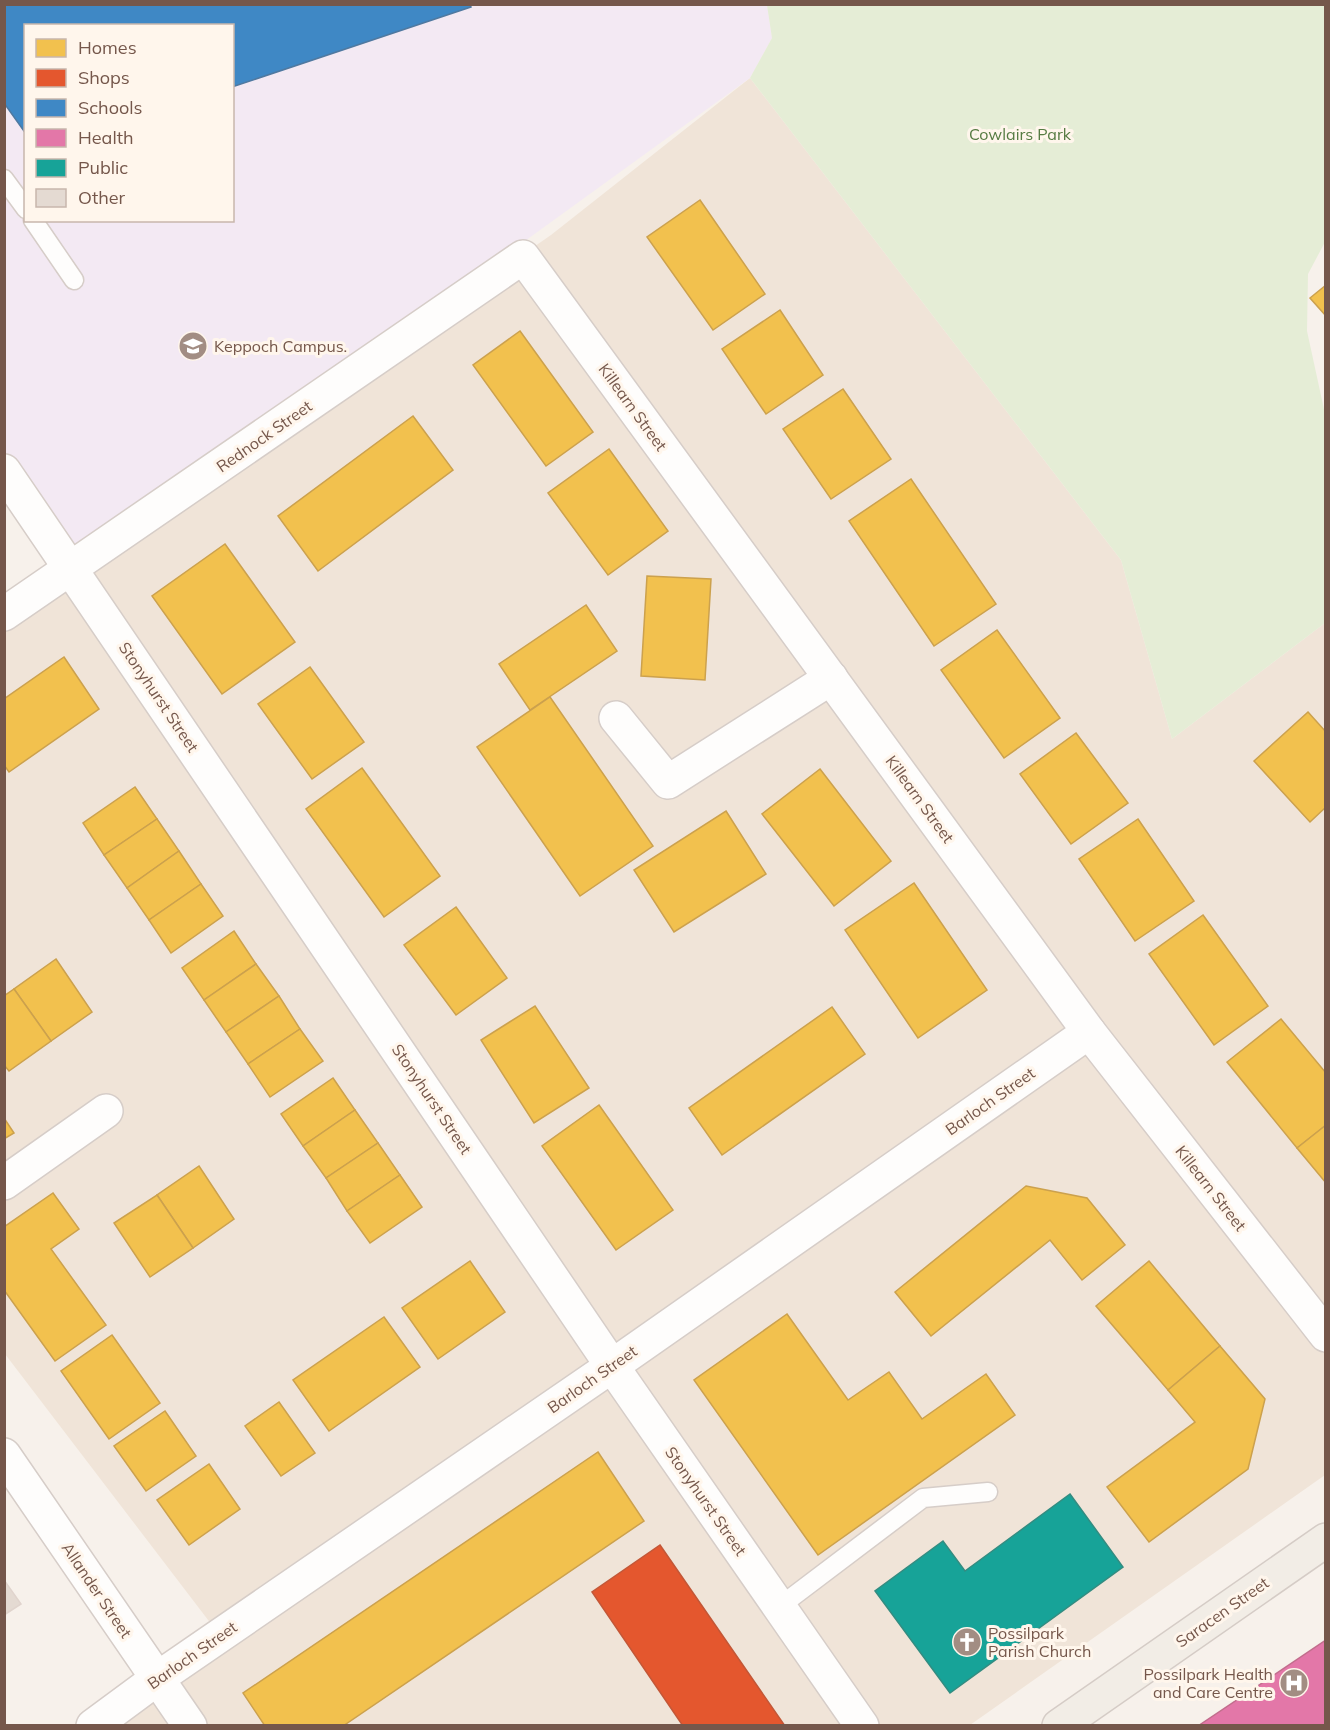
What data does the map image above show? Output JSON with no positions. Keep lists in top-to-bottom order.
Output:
{
  "streets": {
    "main road": ["Saracen Street"],
    "street": [
      "Killearn Street",
      "Rednock Street",
      "Stonyhurst Street",
      "Barloch Street",
      "Allander Street"
    ]
  },
  "crossings": [
    ["Killearn Street", "Rednock Street"],
    ["Killearn Street", "Barloch Street"],
    ["Rednock Street", "Stonyhurst Street"],
    ["Stonyhurst Street", "Barloch Street"],
    ["Barloch Street", "Allander Street"]
  ],
  "parks": ["Cowlairs Park"],
  "places": {
    "school or university": ["Keppoch Campus."],
    "church": ["Possilpark Parish Church"],
    "hospital": ["Possilpark Health and Care Centre"]
  },
  "legend": [
    "Homes",
    "Shops",
    "Schools",
    "Health",
    "Public",
    "Other"
  ]
}
